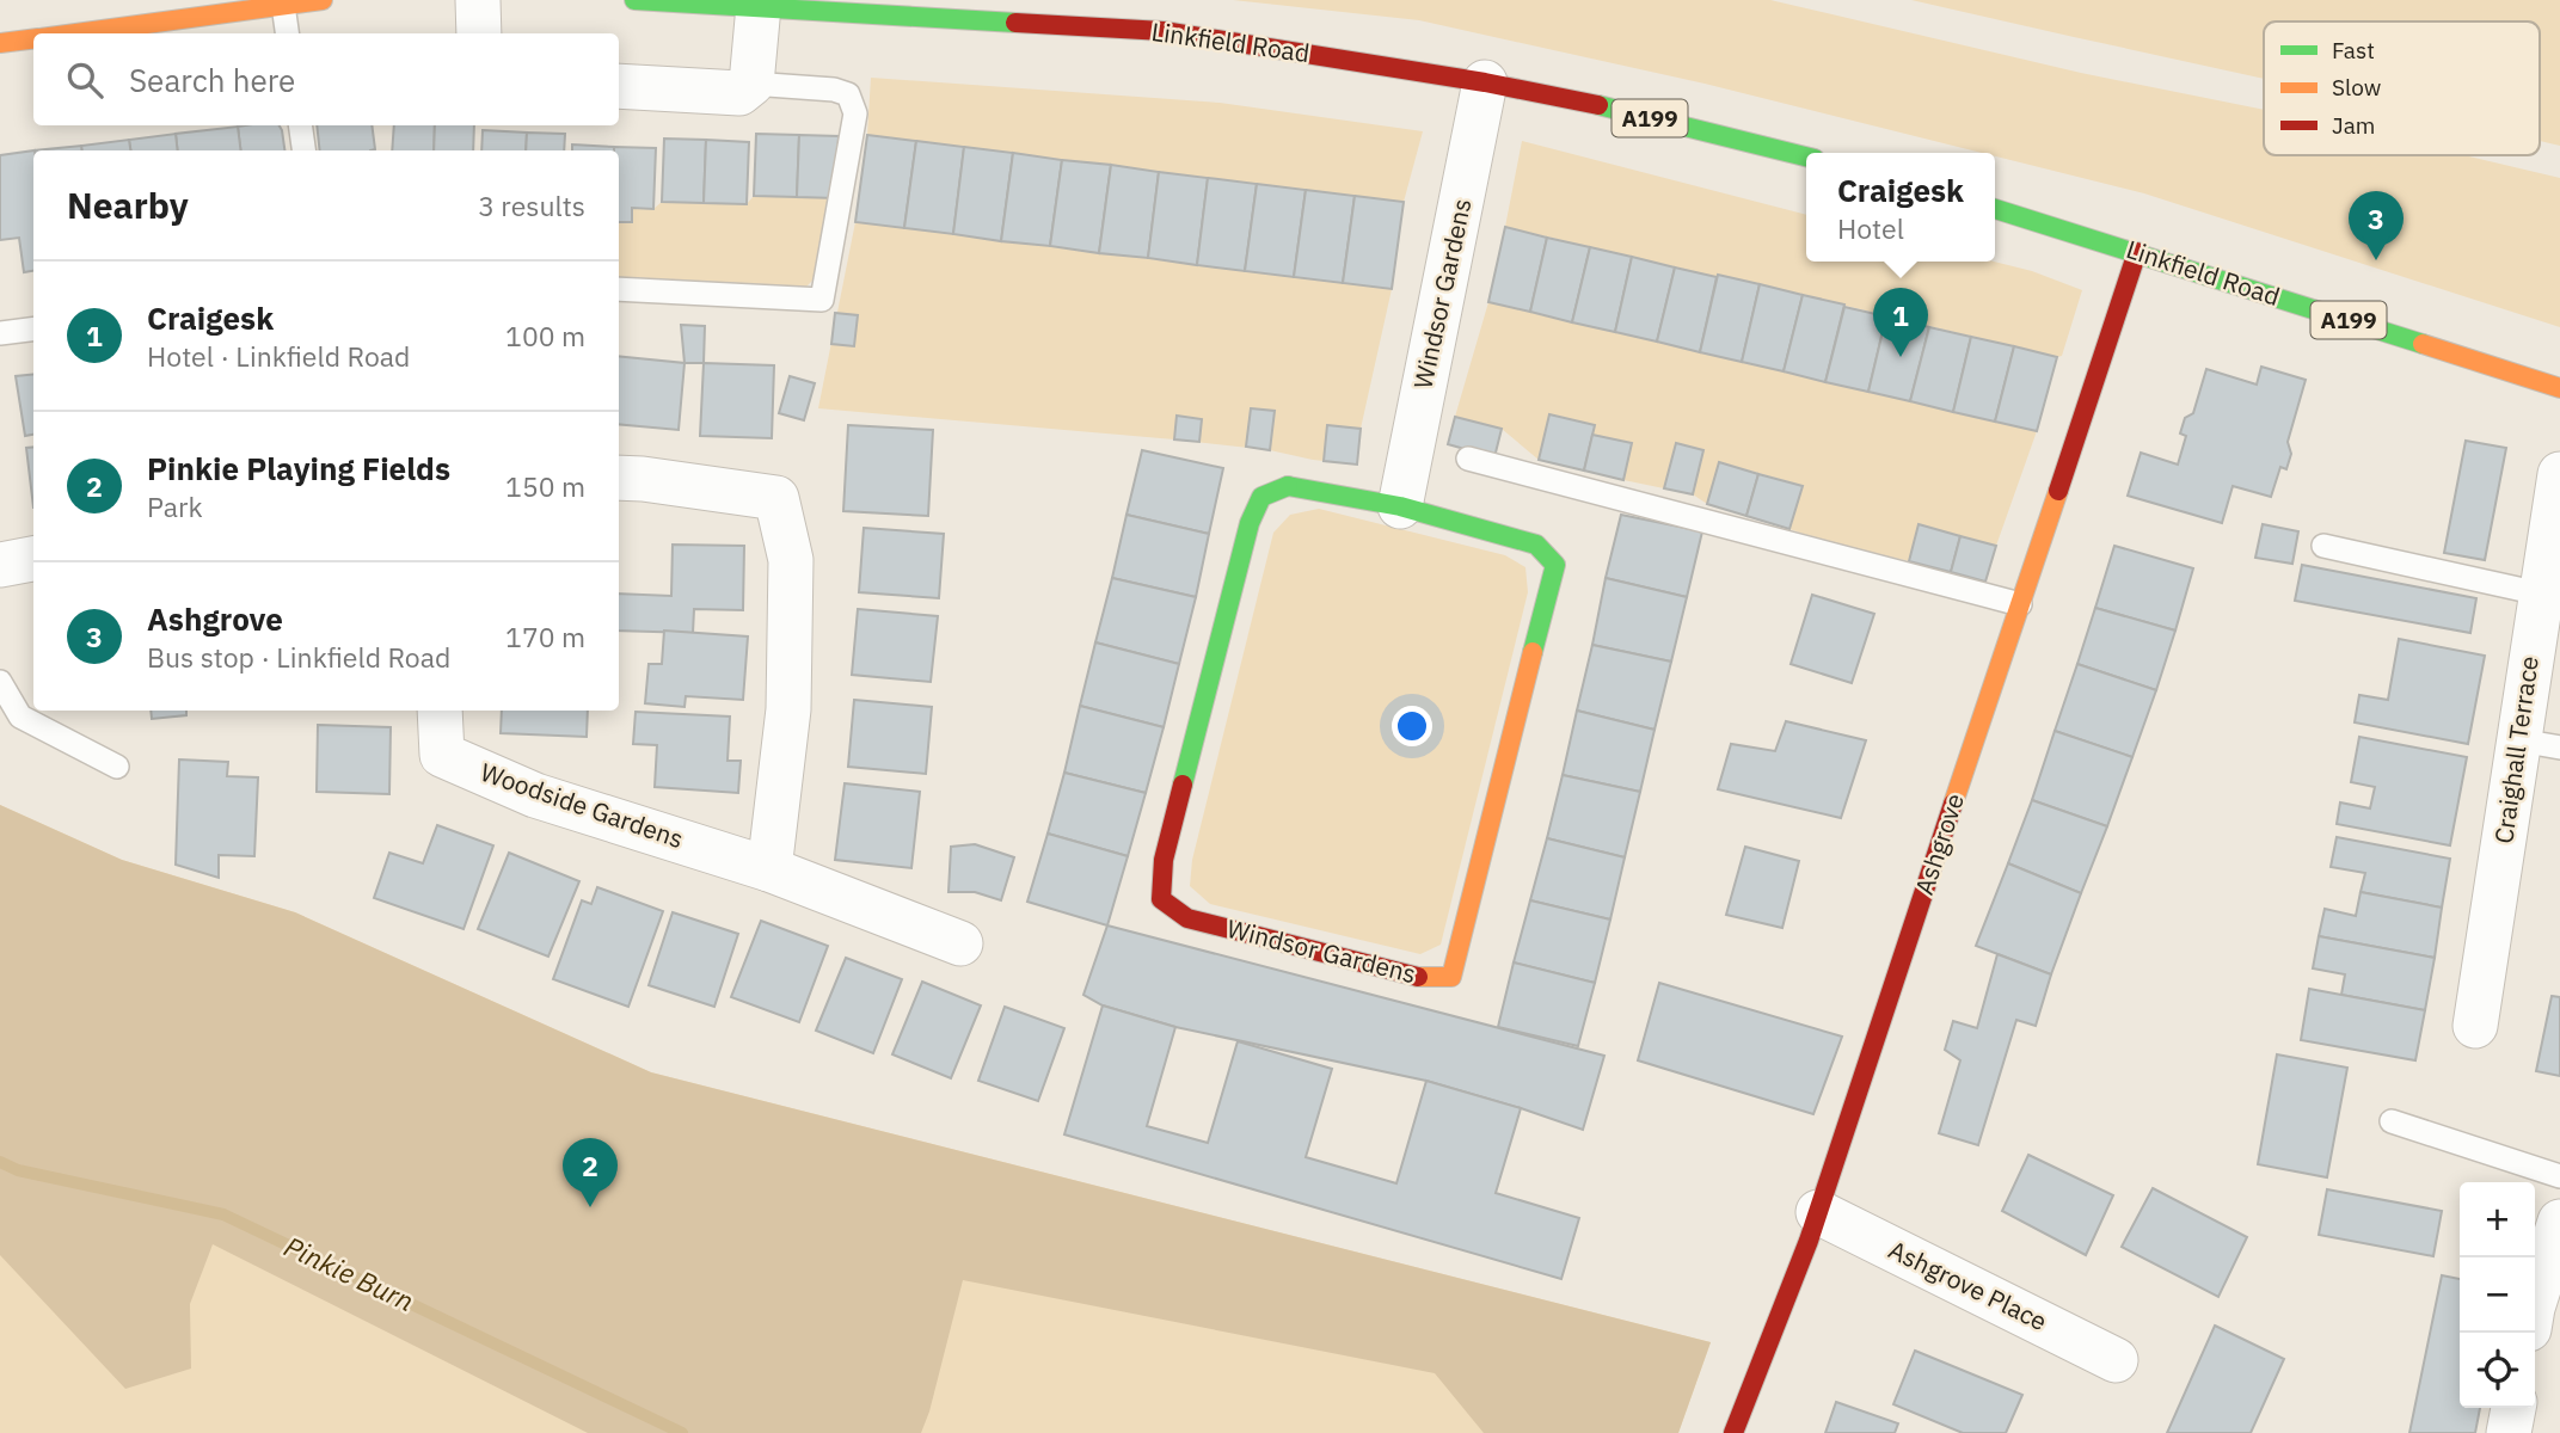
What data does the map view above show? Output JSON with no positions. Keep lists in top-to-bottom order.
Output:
{
  "streets": {
    "street": [
      "Linkfield Road",
      "A199",
      "Windsor Gardens",
      "Craighall Terrace",
      "Woodside Gardens",
      "Ashgrove",
      "Ashgrove Place"
    ]
  },
  "crossings": [
    ["Linkfield Road", "Windsor Gardens"],
    ["Linkfield Road", "Ashgrove"],
    ["Ashgrove", "Ashgrove Place"]
  ],
  "water": ["Pinkie Burn"],
  "legend": ["Fast", "Slow", "Jam"],
  "page": {
    "search": "Search here",
    "heading": ["Nearby", "3 results"],
    "popup": ["Craigesk", "Hotel"],
    "pins": ["3", "1", "2"],
    "list": [
      {
        "mark": "1",
        "name": "Craigesk",
        "note": "Hotel · Linkfield Road",
        "value": "100 m"
      },
      {
        "mark": "2",
        "name": "Pinkie Playing Fields",
        "note": "Park",
        "value": "150 m"
      },
      {
        "mark": "3",
        "name": "Ashgrove",
        "note": "Bus stop · Linkfield Road",
        "value": "170 m"
      }
    ],
    "map_buttons": ["+", "−"]
  }
}
